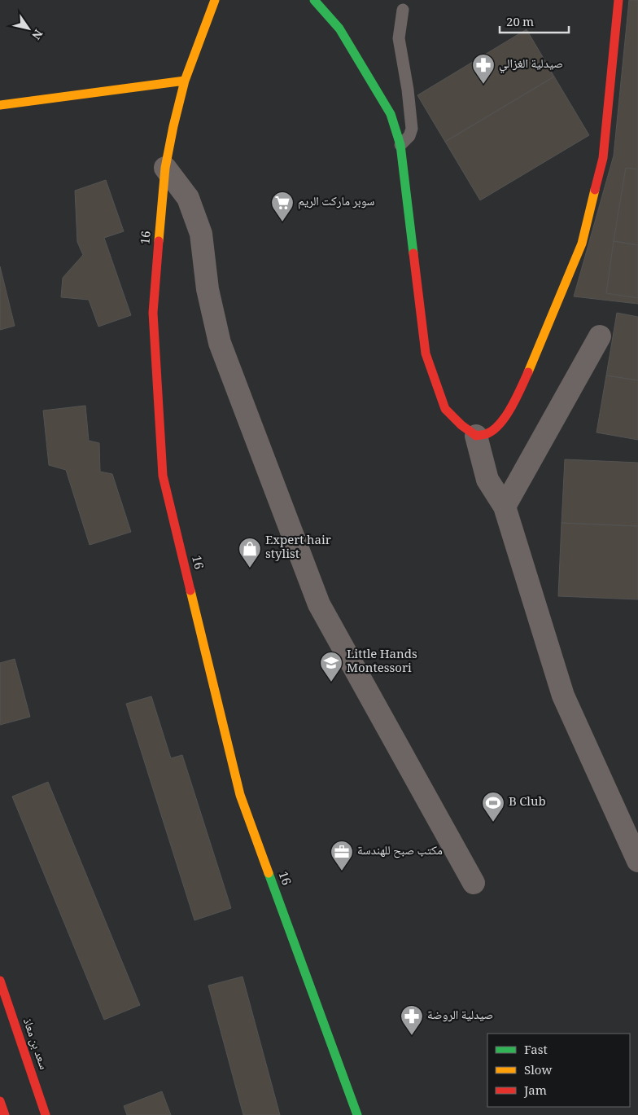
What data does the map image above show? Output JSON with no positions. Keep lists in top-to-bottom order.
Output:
{
  "streets": {
    "street": ["16", "سعد بن معاذ"]
  },
  "places": {
    "pharmacy": ["صيدلية الغزالي", "صيدلية الروضة"],
    "supermarket": ["سوبر ماركت الريم"],
    "shop": ["Expert hair stylist"],
    "school or university": ["Little Hands Montessori"],
    "sports": ["B Club"],
    "office": ["مكتب صبح للهندسة"]
  },
  "legend": ["Fast", "Slow", "Jam"],
  "scale_bar": "20 m",
  "north": "bottom right"
}
